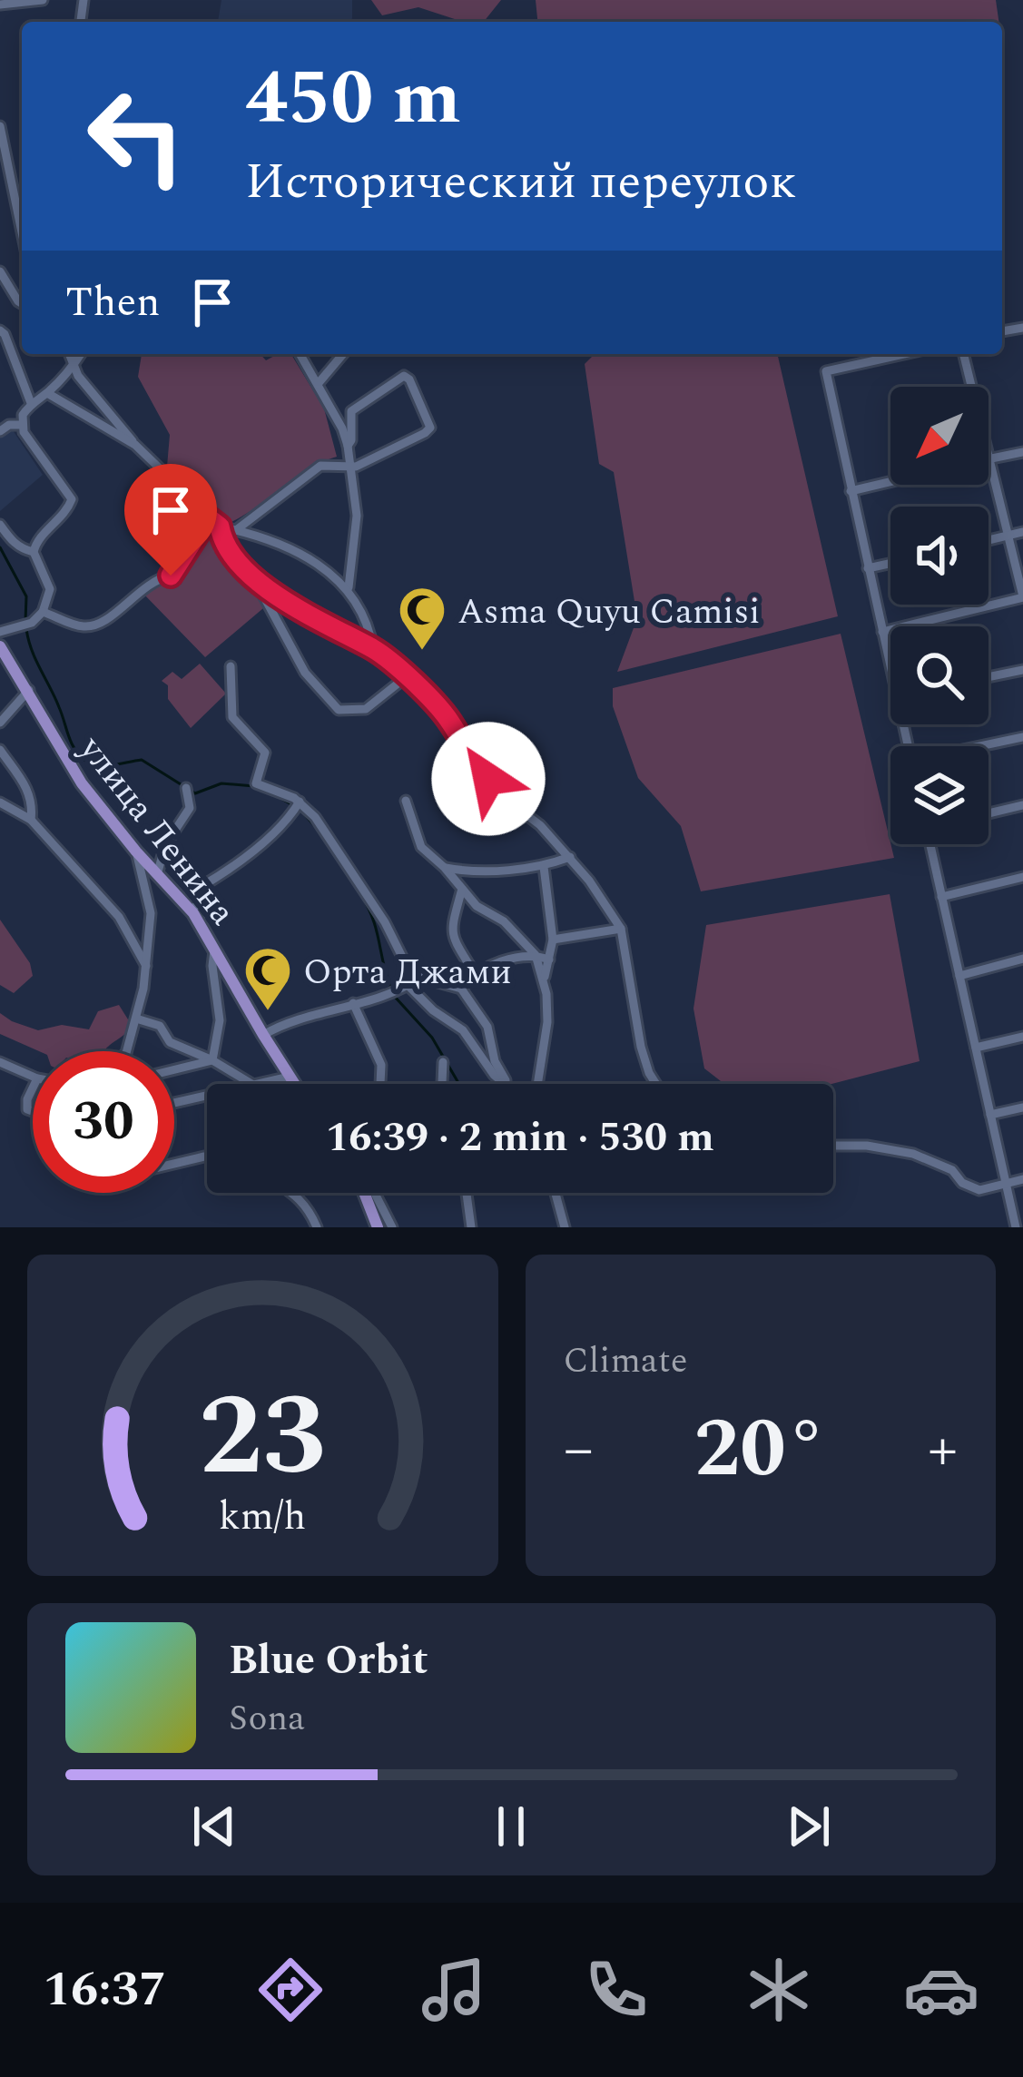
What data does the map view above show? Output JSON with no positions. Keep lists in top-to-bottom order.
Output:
{
  "streets": {
    "main road": ["улица Ленина"]
  },
  "places": {
    "mosque": ["Asma Quyu Camisi", "Орта Джами"]
  },
  "north": "bottom left",
  "page": {
    "turn": ["450 m", "Исторический переулок"],
    "then": "Then",
    "limit": "30",
    "trip": "16:39 · 2 min · 530 m",
    "tile": "Climate",
    "heat": ["−", "20°", "+"],
    "song": ["Blue Orbit", "Sona"],
    "tabs": "16:37",
    "gauge": ["23", "km/h"]
  }
}
